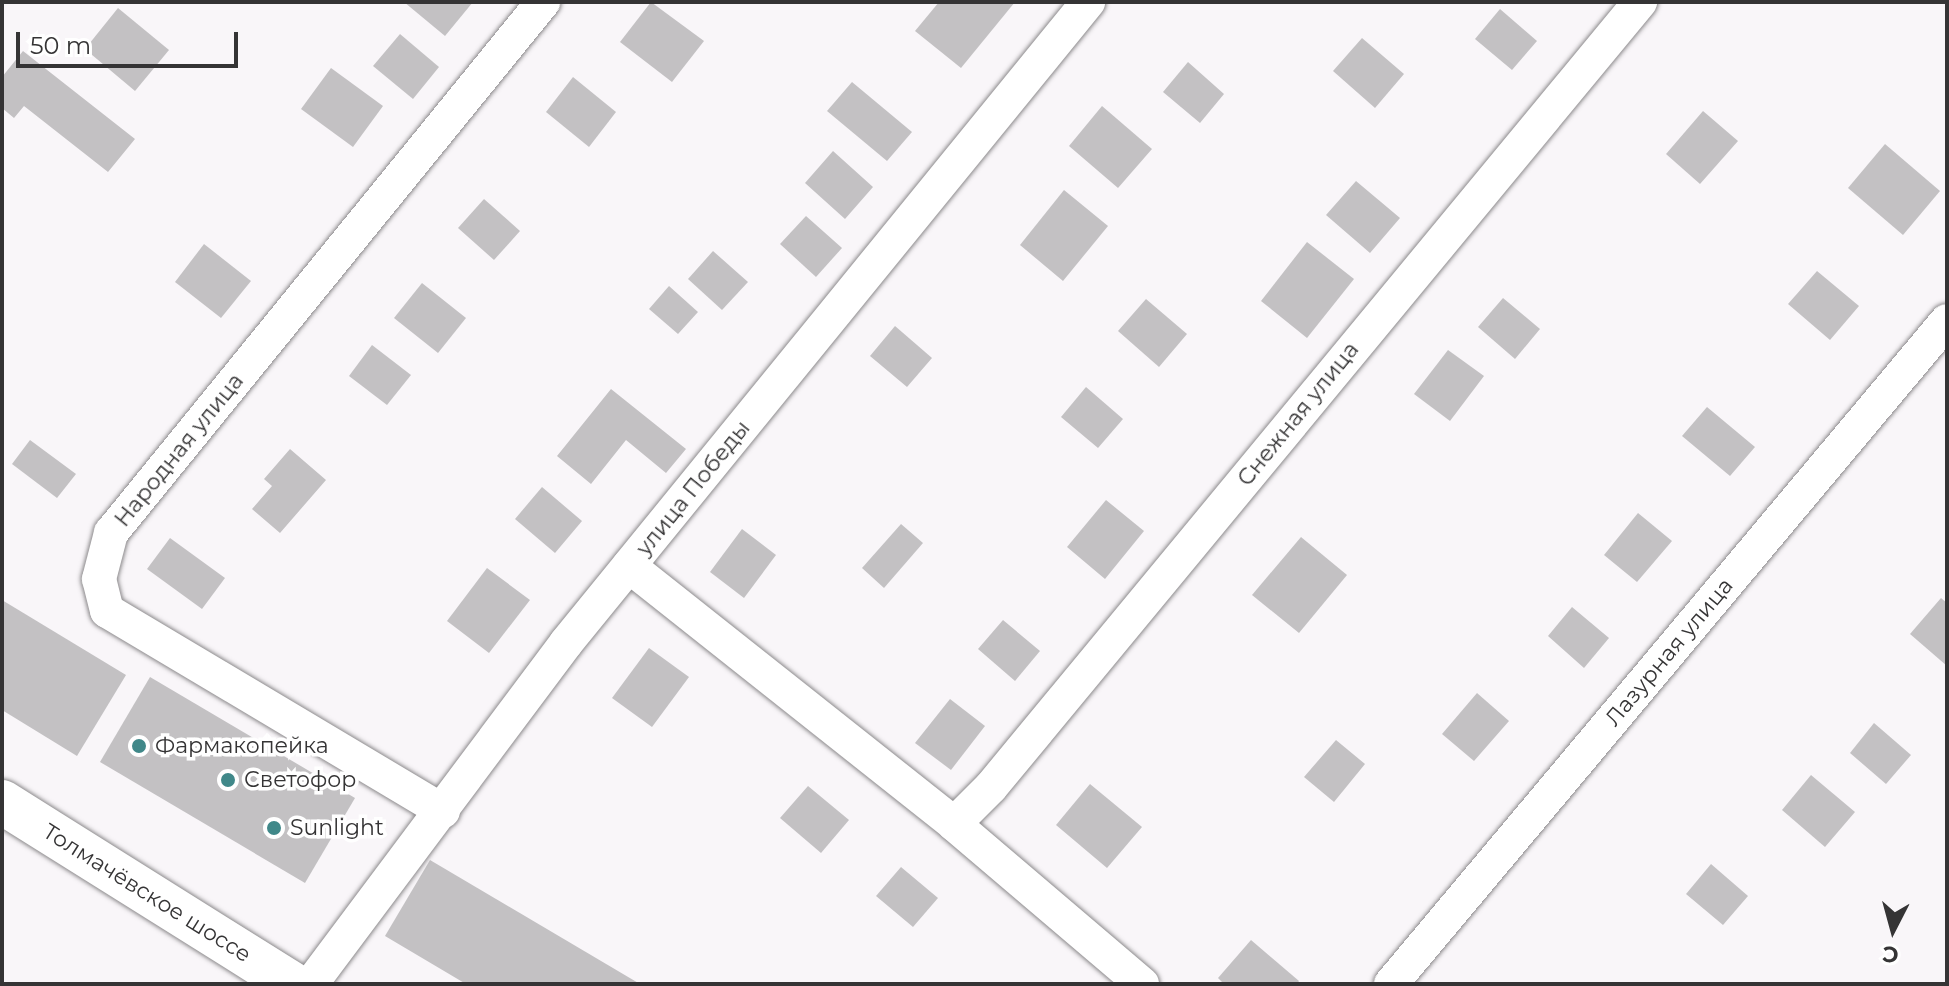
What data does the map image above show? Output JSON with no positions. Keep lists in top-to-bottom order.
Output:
{
  "streets": {
    "main road": ["Толмачёвское шоссе"],
    "street": [
      "Снежная улица",
      "Народная улица",
      "улица Победы",
      "Лазурная улица"
    ]
  },
  "crossings": [
    ["Народная улица", "улица Победы"]
  ],
  "places": ["Фармакопейка", "Светофор", "Sunlight"],
  "scale_bar": "50 m",
  "north": "bottom"
}
